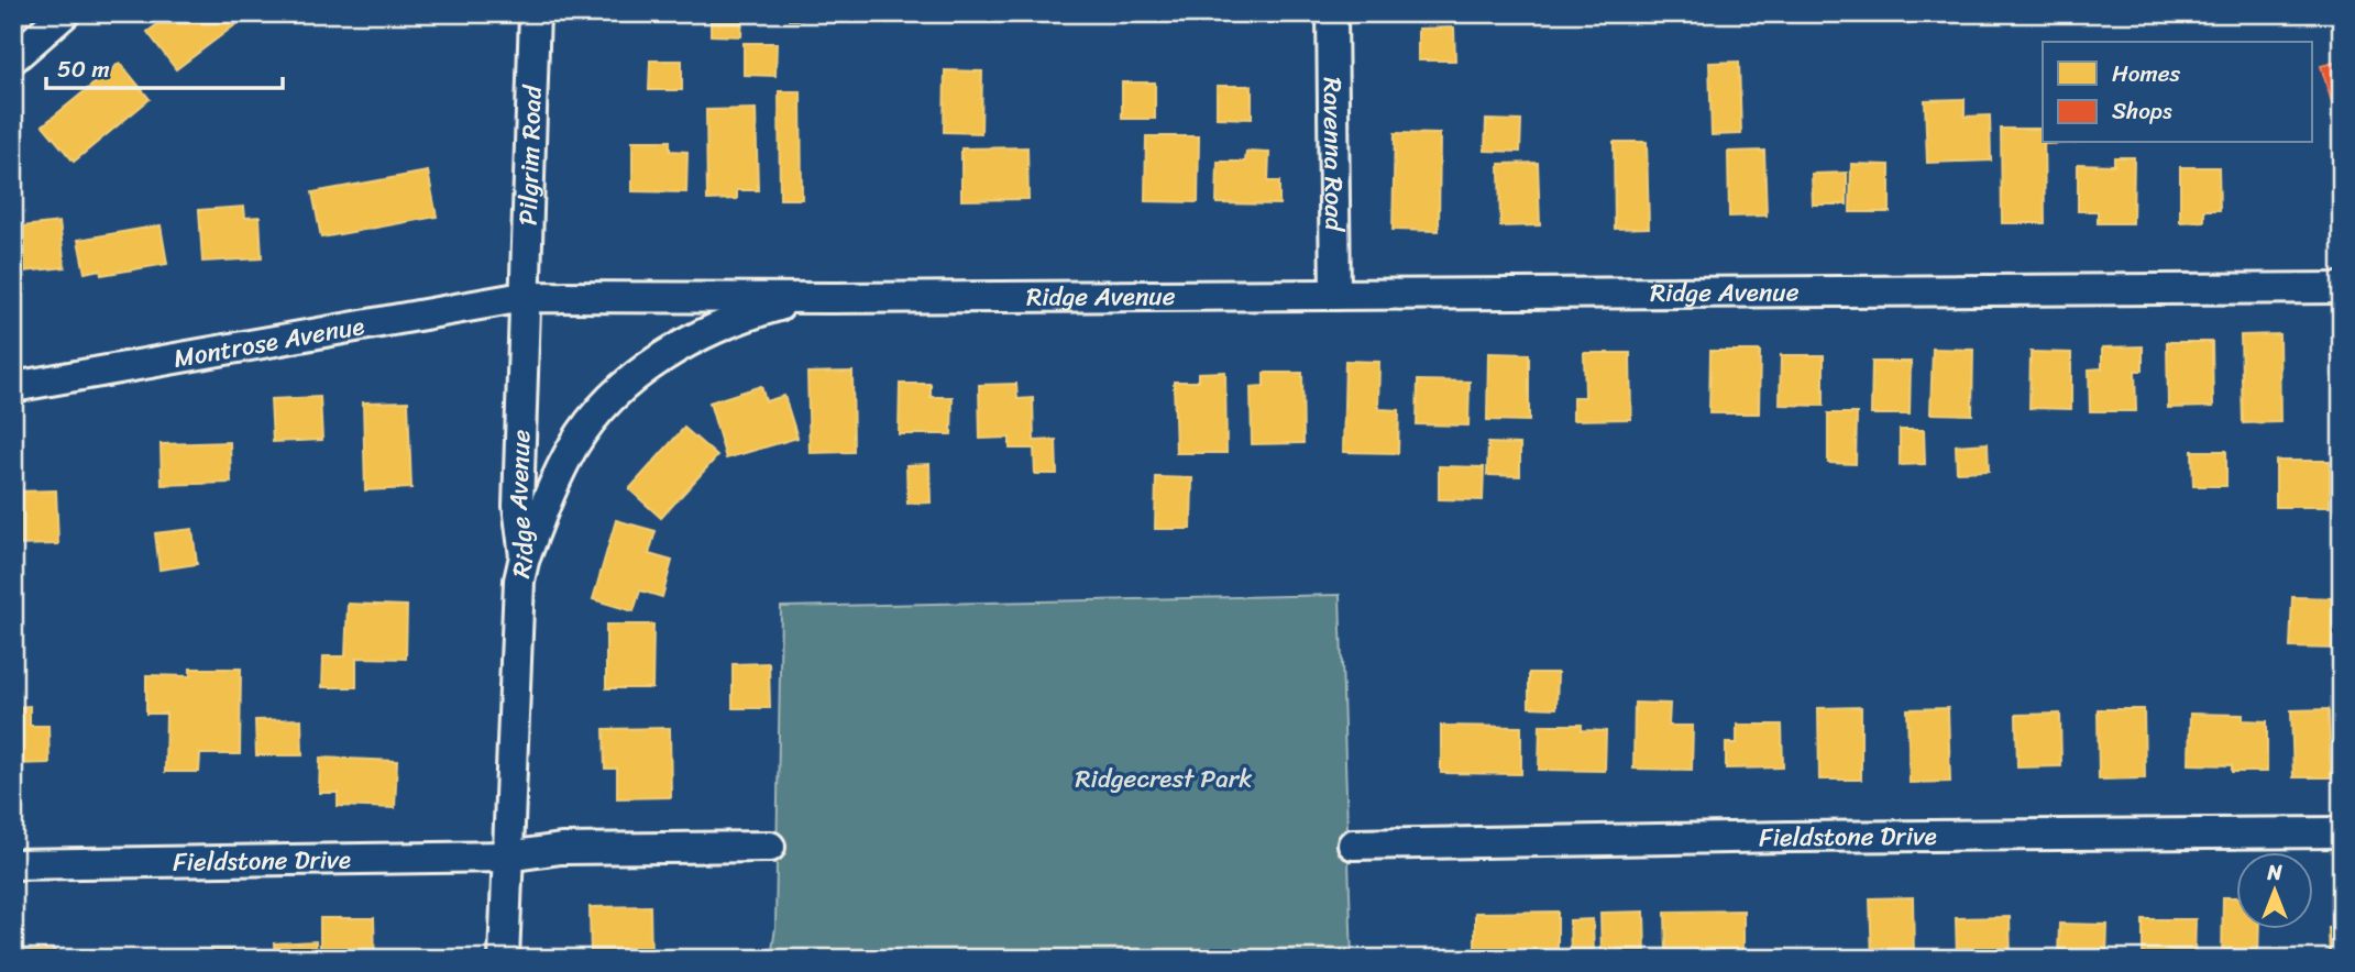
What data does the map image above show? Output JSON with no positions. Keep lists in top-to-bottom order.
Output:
{
  "streets": {
    "street": [
      "Ravenna Road",
      "Pilgrim Road",
      "Ridge Avenue",
      "Montrose Avenue",
      "Fieldstone Drive"
    ]
  },
  "crossings": [
    ["Ravenna Road", "Ridge Avenue"],
    ["Pilgrim Road", "Ridge Avenue"],
    ["Pilgrim Road", "Montrose Avenue"],
    ["Ridge Avenue", "Montrose Avenue"],
    ["Ridge Avenue", "Fieldstone Drive"]
  ],
  "parks": ["Ridgecrest Park"],
  "legend": ["Homes", "Shops"],
  "scale_bar": "50 m",
  "north": "top"
}
